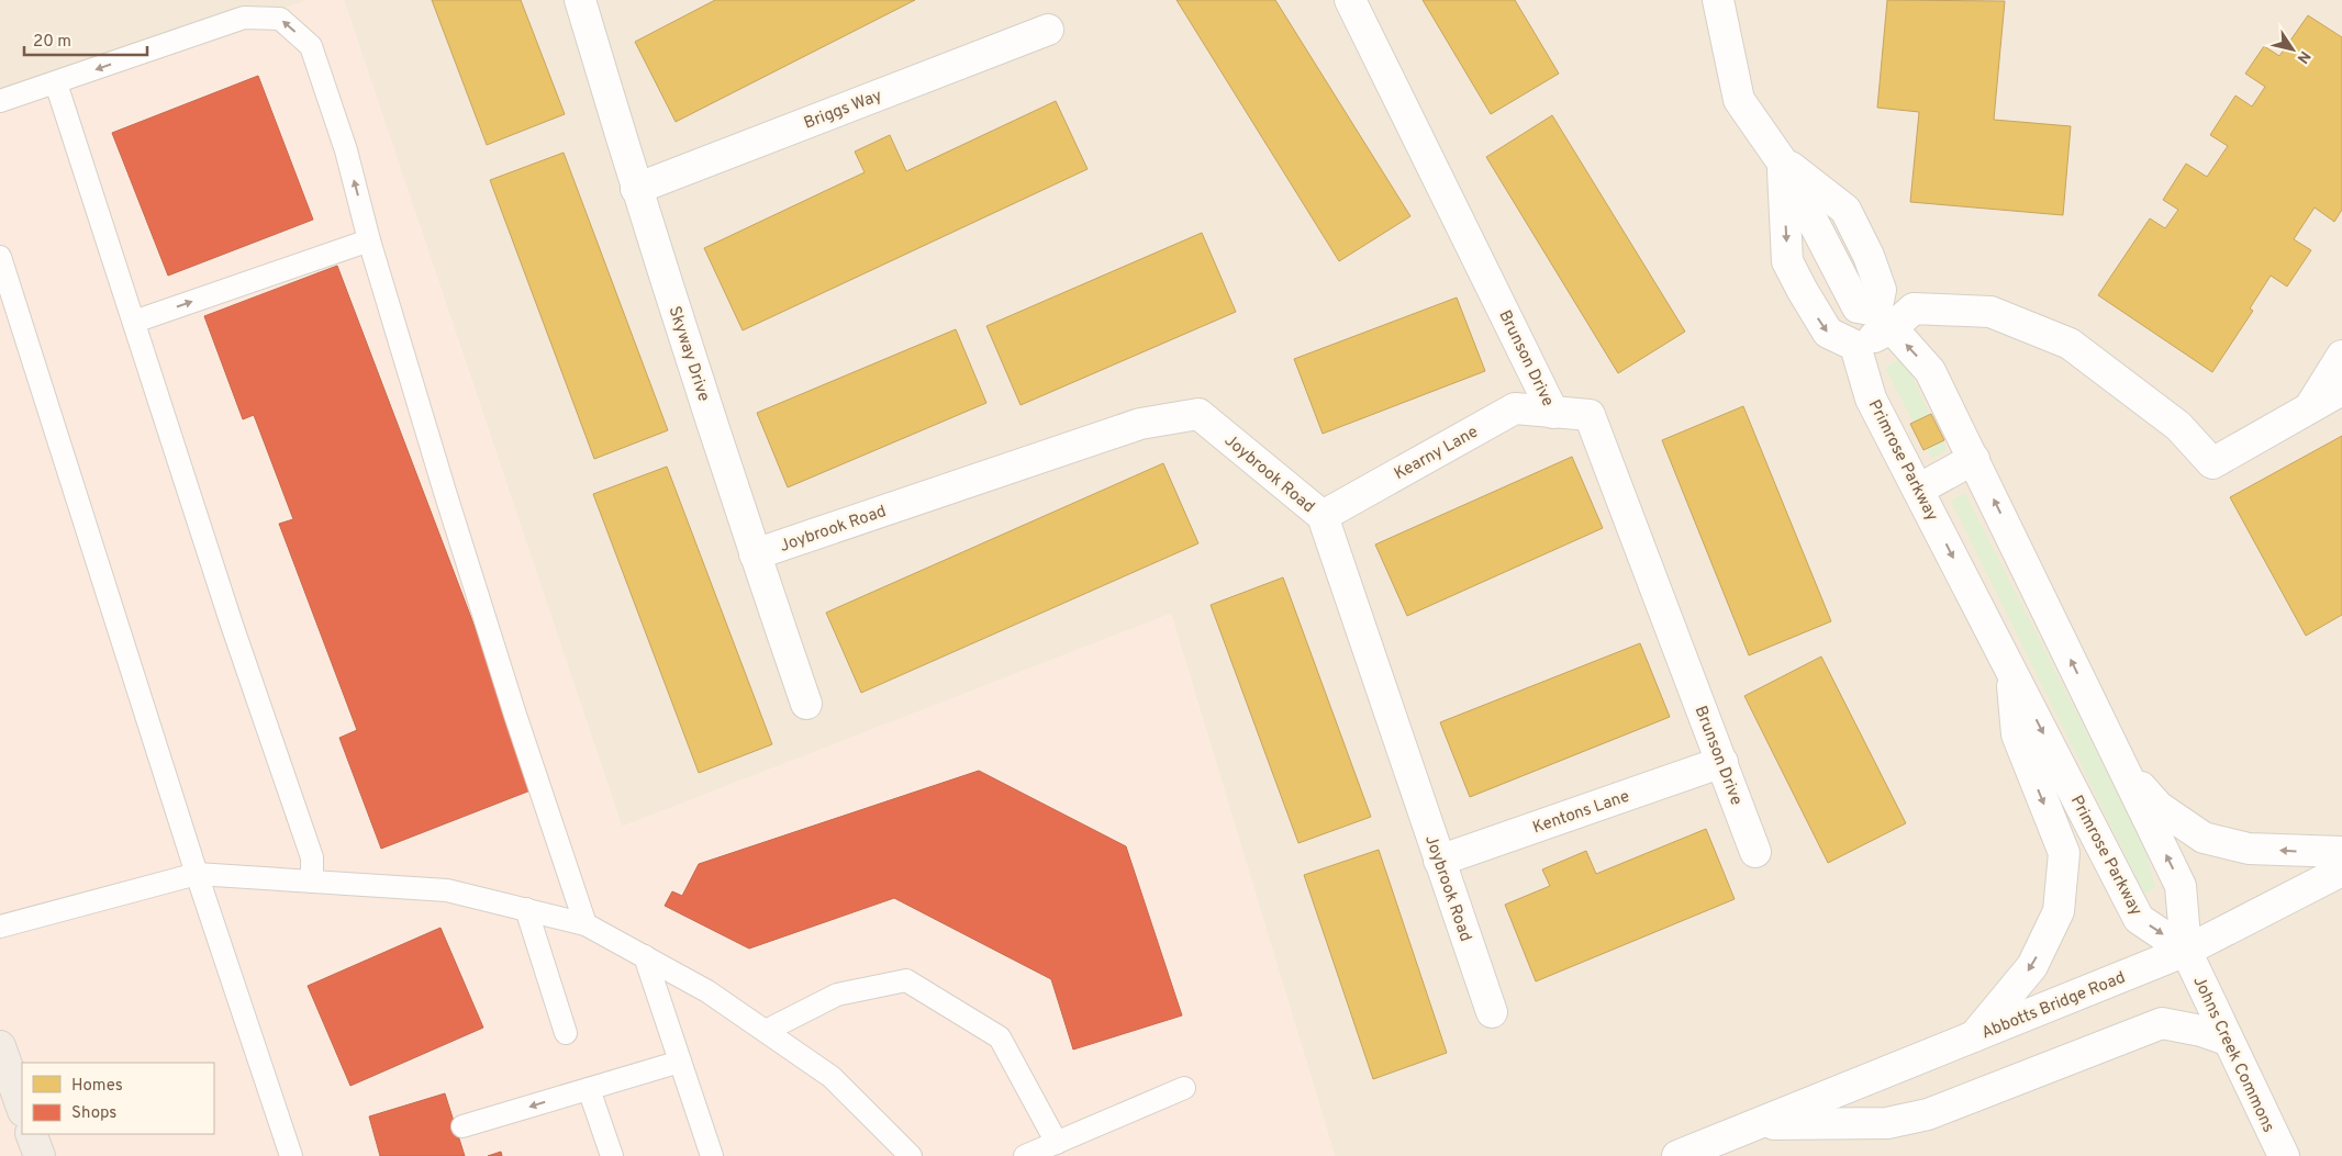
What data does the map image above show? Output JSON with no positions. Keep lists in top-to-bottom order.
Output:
{
  "streets": {
    "street": [
      "Briggs Way",
      "Skyway Drive",
      "Brunson Drive",
      "Kearny Lane",
      "Primrose Parkway",
      "Joybrook Road",
      "Kentons Lane",
      "Abbotts Bridge Road",
      "Johns Creek Commons"
    ]
  },
  "crossings": [
    ["Briggs Way", "Skyway Drive"],
    ["Skyway Drive", "Joybrook Road"],
    ["Brunson Drive", "Kearny Lane"],
    ["Brunson Drive", "Kentons Lane"],
    ["Kearny Lane", "Joybrook Road"],
    ["Primrose Parkway", "Abbotts Bridge Road"],
    ["Primrose Parkway", "Johns Creek Commons"],
    ["Joybrook Road", "Kentons Lane"],
    ["Abbotts Bridge Road", "Johns Creek Commons"]
  ],
  "legend": ["Homes", "Shops"],
  "scale_bar": "20 m",
  "north": "bottom right"
}
